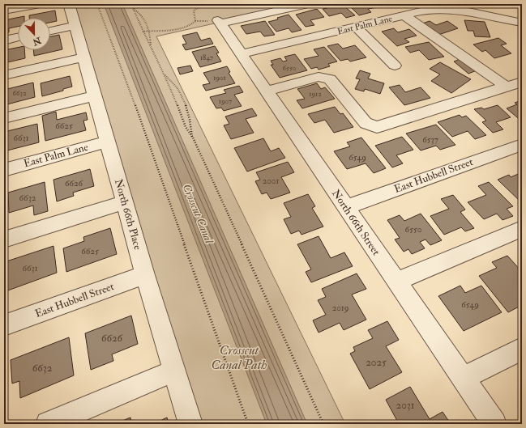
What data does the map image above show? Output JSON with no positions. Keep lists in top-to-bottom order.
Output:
{
  "streets": {
    "street": [
      "East Palm Lane",
      "East Hubbell Street",
      "North 66th Place",
      "North 66th Street"
    ]
  },
  "crossings": [
    ["East Palm Lane", "North 66th Place"],
    ["East Palm Lane", "North 66th Street"],
    ["East Hubbell Street", "North 66th Place"],
    ["East Hubbell Street", "North 66th Street"]
  ],
  "water": ["Crosscut Canal"],
  "parks": ["Crosscut Canal Path"],
  "house_numbers": [
    "1847",
    "6550",
    "1901",
    "6632",
    "1912",
    "1907",
    "6625",
    "6631",
    "6537",
    "6549",
    "2001",
    "6626",
    "6632",
    "6550",
    "6625",
    "6631",
    "6549",
    "2019",
    "6626",
    "2025",
    "6632",
    "2031"
  ],
  "north": "bottom"
}
